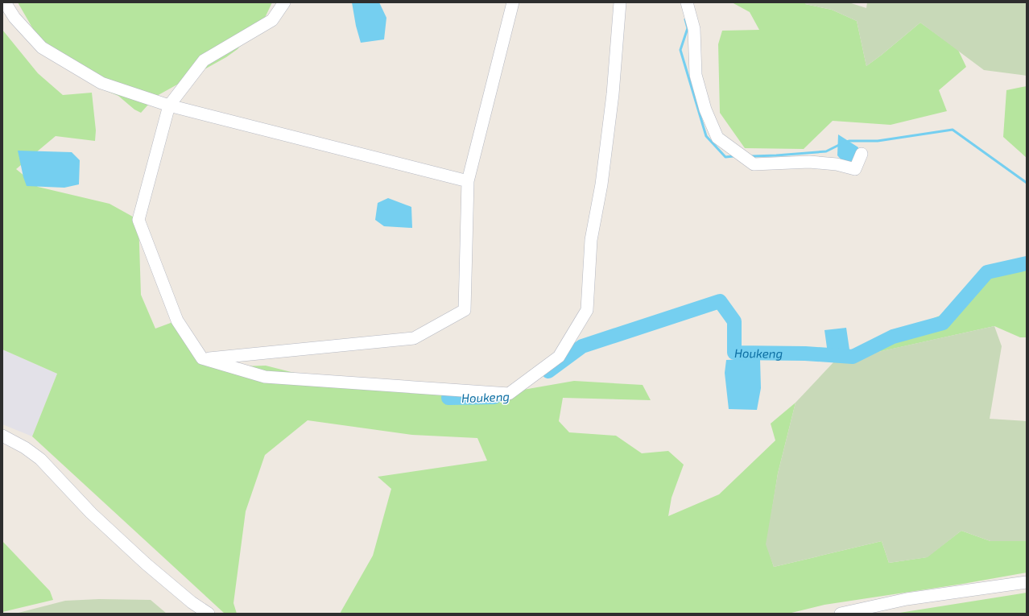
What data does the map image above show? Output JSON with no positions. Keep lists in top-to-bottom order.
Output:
{
  "water": ["Houkeng"]
}
